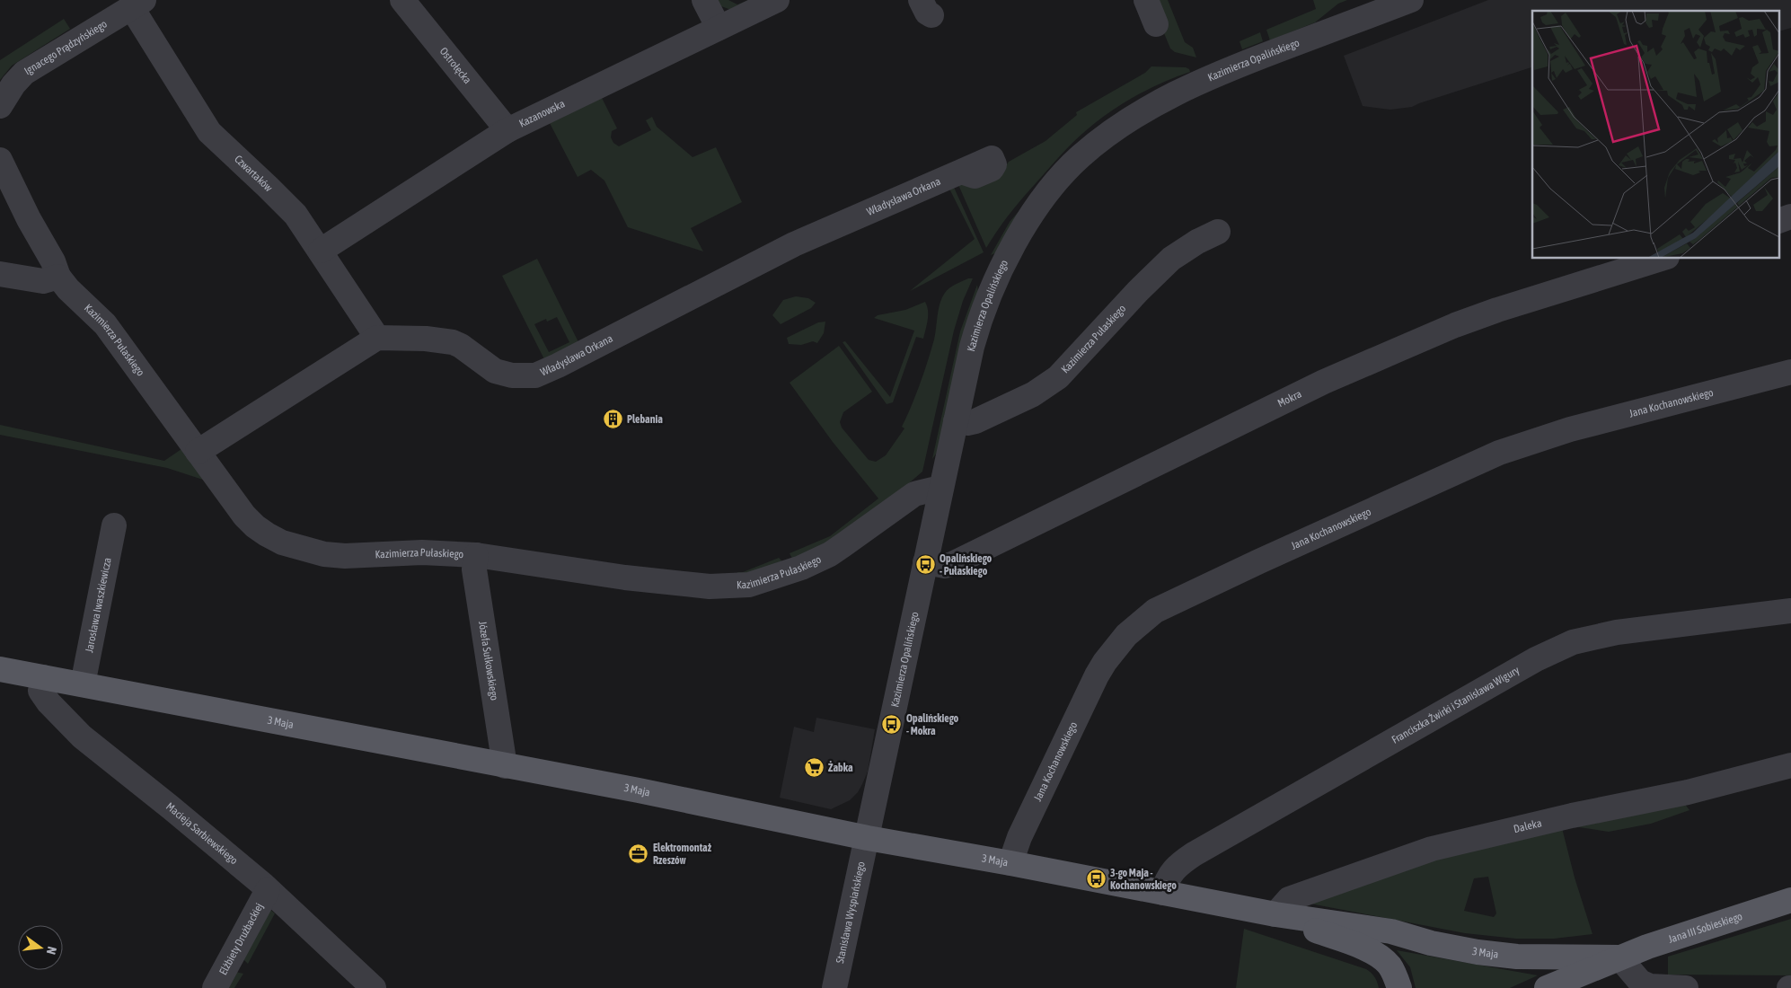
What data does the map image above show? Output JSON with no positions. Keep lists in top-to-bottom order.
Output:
{
  "streets": {
    "main road": ["3 Maja", "Jana III Sobieskiego"],
    "street": [
      "Ignacego Prądzyńskiego",
      "Kazimierza Opalińskiego",
      "Ostrołęcka",
      "Kazanowska",
      "Czwartaków",
      "Władysława Orkana",
      "Kazimierza Pułaskiego",
      "Mokra",
      "Jana Kochanowskiego",
      "Jarosława Iwaszkiewicza",
      "Józefa Sułkowskiego",
      "Franciszka Żwirki i Stanisława Wigury",
      "Daleka",
      "Macieja Sarbiewskiego",
      "Stanisława Wyspiańskiego",
      "Elżbiety Drużbackiej"
    ]
  },
  "crossings": [
    ["Ignacego Prądzyńskiego", "Czwartaków"],
    ["Kazimierza Opalińskiego", "Kazimierza Pułaskiego"],
    ["Kazimierza Opalińskiego", "Mokra"],
    ["Kazimierza Opalińskiego", "3 Maja"],
    ["Kazimierza Opalińskiego", "Stanisława Wyspiańskiego"],
    ["Ostrołęcka", "Kazanowska"],
    ["Kazanowska", "Czwartaków"],
    ["Czwartaków", "Władysława Orkana"],
    ["Kazimierza Pułaskiego", "Józefa Sułkowskiego"],
    ["Jana Kochanowskiego", "3 Maja"],
    ["Jarosława Iwaszkiewicza", "3 Maja"],
    ["Józefa Sułkowskiego", "3 Maja"],
    ["Franciszka Żwirki i Stanisława Wigury", "3 Maja"],
    ["3 Maja", "Daleka"],
    ["3 Maja", "Macieja Sarbiewskiego"],
    ["3 Maja", "Stanisława Wyspiańskiego"],
    ["3 Maja", "Jana III Sobieskiego"],
    ["Macieja Sarbiewskiego", "Elżbiety Drużbackiej"]
  ],
  "places": {
    "building": ["Plebania"],
    "bus stop": ["Opalińskiego - Pułaskiego", "Opalińskiego - Mokra", "3-go Maja - Kochanowskiego"],
    "supermarket": ["Żabka"],
    "office": ["Elektromontaż Rzeszów"]
  },
  "north": "right"
}
